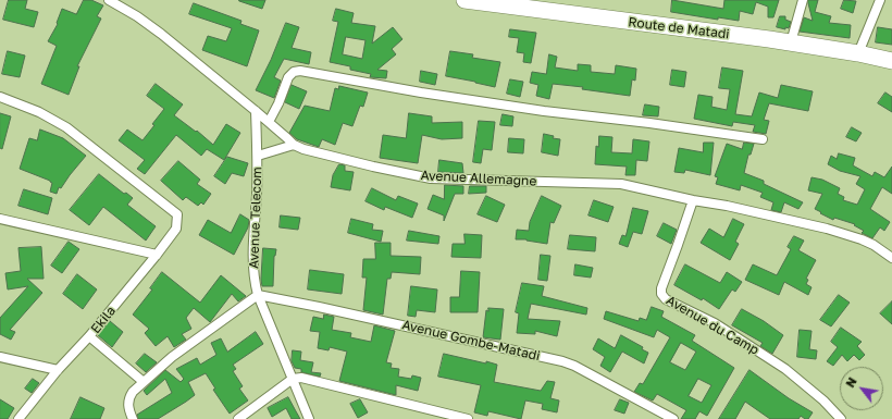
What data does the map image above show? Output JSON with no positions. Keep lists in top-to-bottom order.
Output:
{
  "streets": {
    "highway": ["Route de Matadi"],
    "street": [
      "Avenue Allemagne",
      "Avenue Telecom",
      "Ekila",
      "Avenue du Camp",
      "Avenue Gombe-Matadi"
    ]
  },
  "crossings": [
    ["Avenue Allemagne", "Avenue Telecom"],
    ["Avenue Allemagne", "Avenue du Camp"],
    ["Avenue Telecom", "Avenue Gombe-Matadi"]
  ],
  "north": "top left"
}
